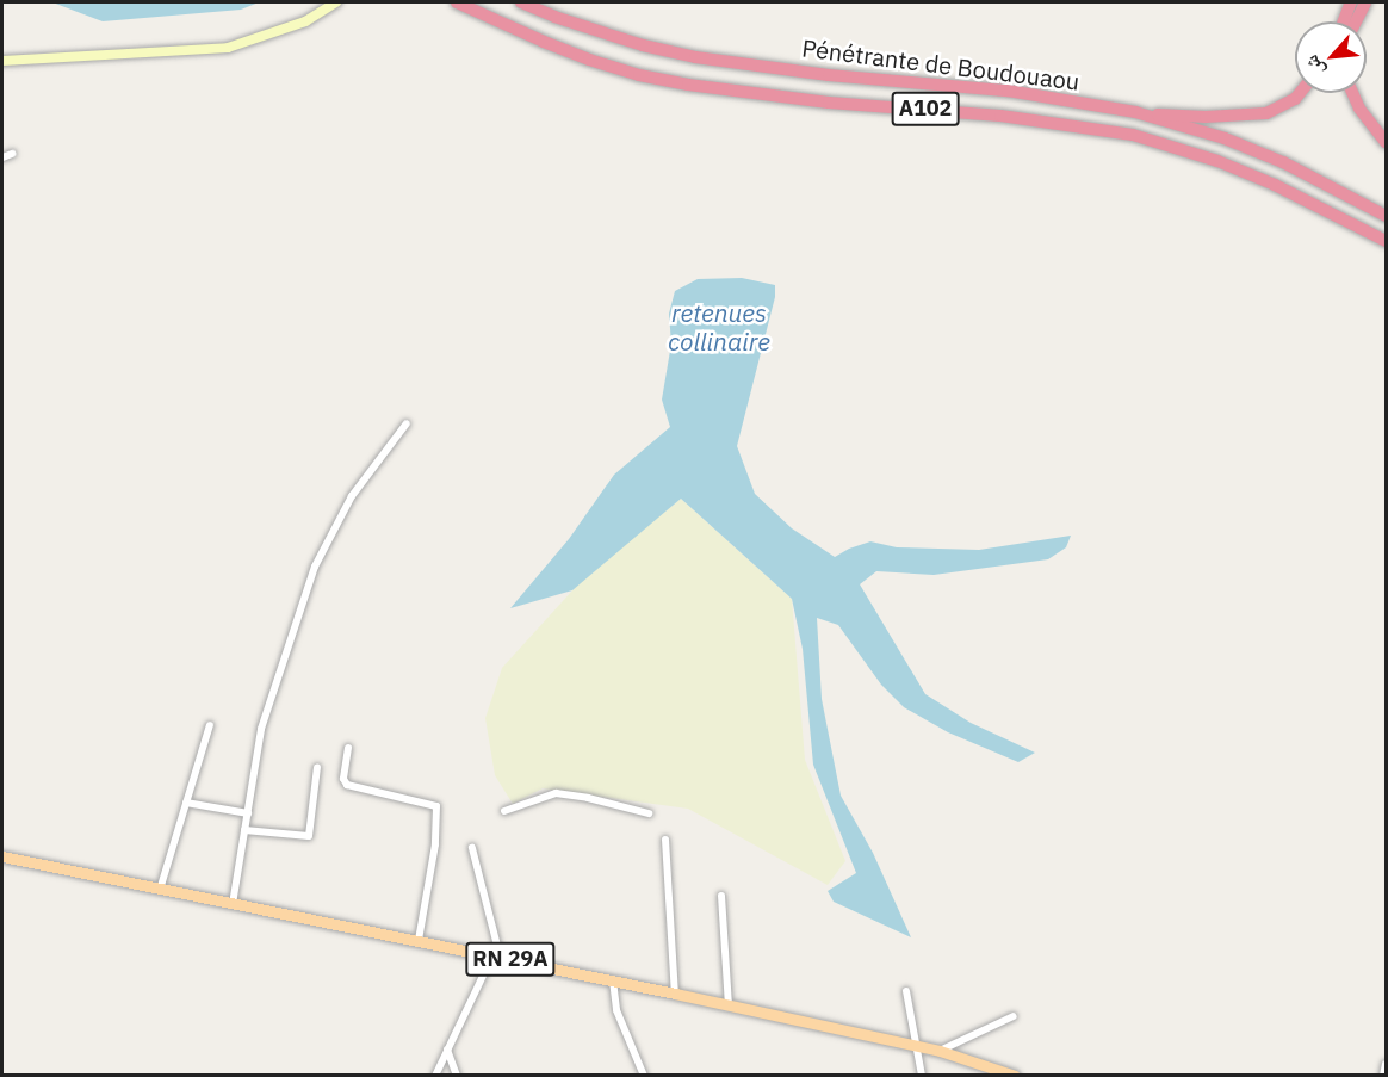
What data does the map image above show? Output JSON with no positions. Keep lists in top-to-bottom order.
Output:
{
  "streets": {
    "highway": ["Pénétrante de Boudouaou", "A102"],
    "main road": ["RN 29A"]
  },
  "water": ["retenues collinaire"],
  "north": "bottom left"
}
